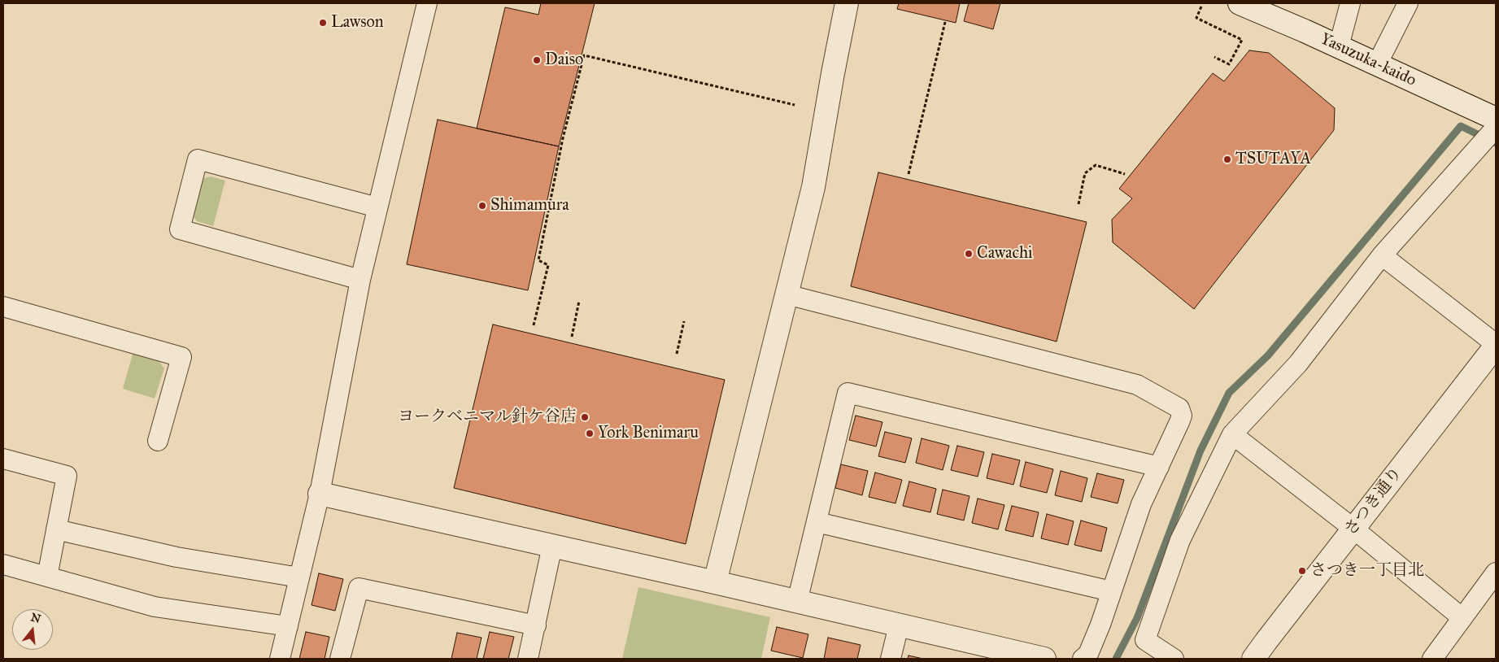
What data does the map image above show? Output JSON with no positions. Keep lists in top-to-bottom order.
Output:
{
  "streets": {
    "street": ["Yasuzuka-kaido", "さつき通り"]
  },
  "places": [
    "Lawson",
    "Daiso",
    "TSUTAYA",
    "Shimamura",
    "Cawachi",
    "ヨークベニマル針ケ谷店",
    "York Benimaru",
    "さつき一丁目北"
  ],
  "north": "top"
}
